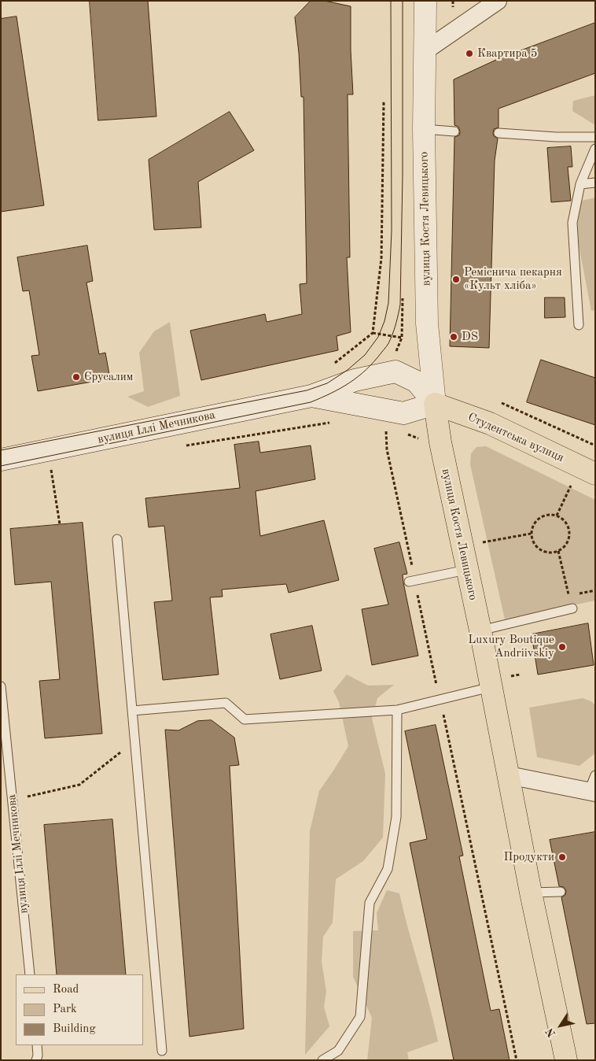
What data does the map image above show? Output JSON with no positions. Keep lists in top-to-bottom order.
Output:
{
  "streets": {
    "main road": ["вулиця Костя Левицького", "вулиця Іллі Мечникова", "Студентська вулиця"]
  },
  "crossings": [
    ["вулиця Костя Левицького", "вулиця Іллі Мечникова"],
    ["вулиця Костя Левицького", "Студентська вулиця"],
    ["вулиця Іллі Мечникова", "Студентська вулиця"]
  ],
  "places": [
    "Квартира 5",
    "Реміснича пекарня «Культ хліба»",
    "DS",
    "Єрусалим",
    "Luxury Boutique Andriivskiy",
    "Продукти"
  ],
  "legend": ["Road", "Park", "Building"],
  "north": "bottom left"
}
